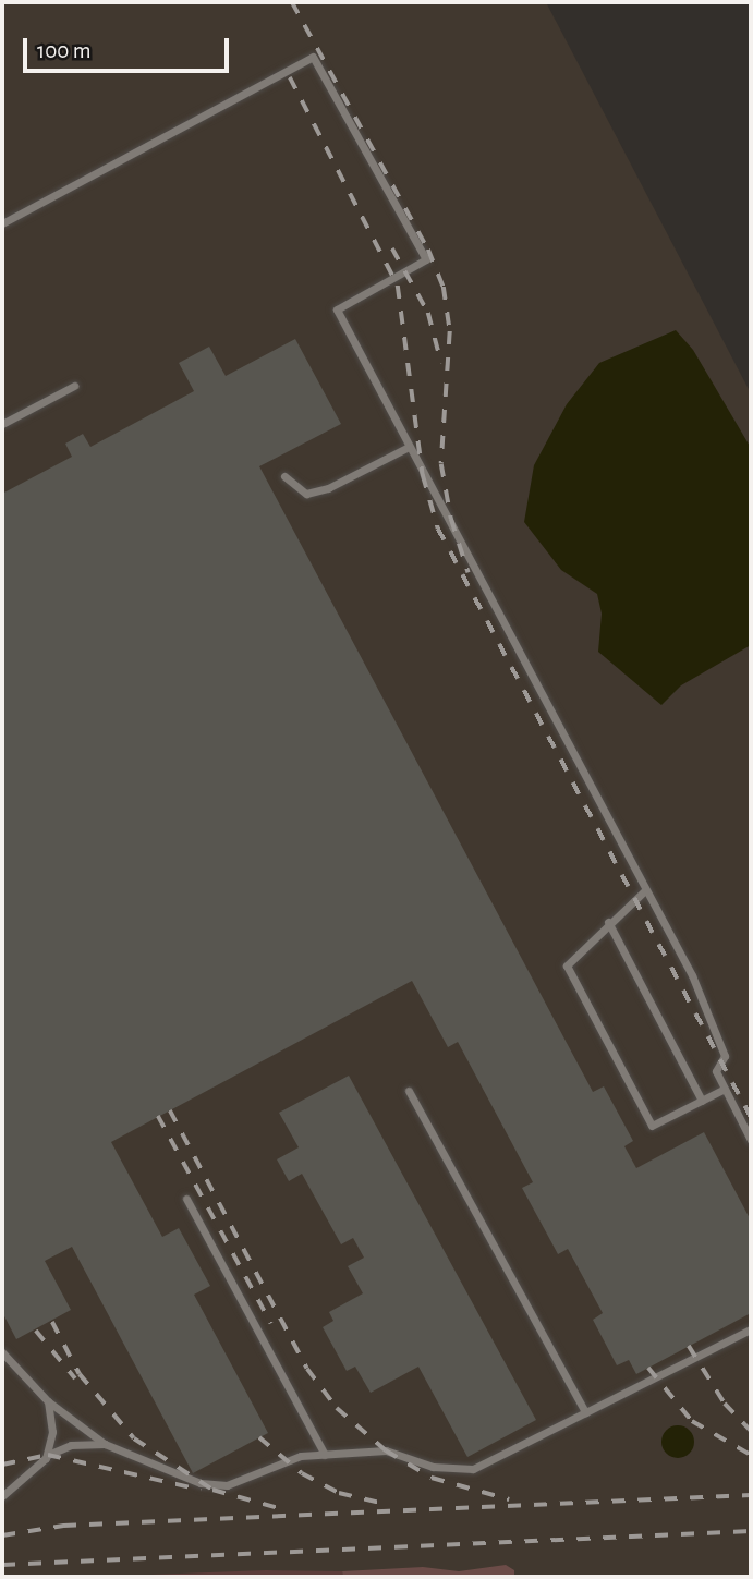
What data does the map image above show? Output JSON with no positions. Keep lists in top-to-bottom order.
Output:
{
  "scale_bar": "100 m"
}
